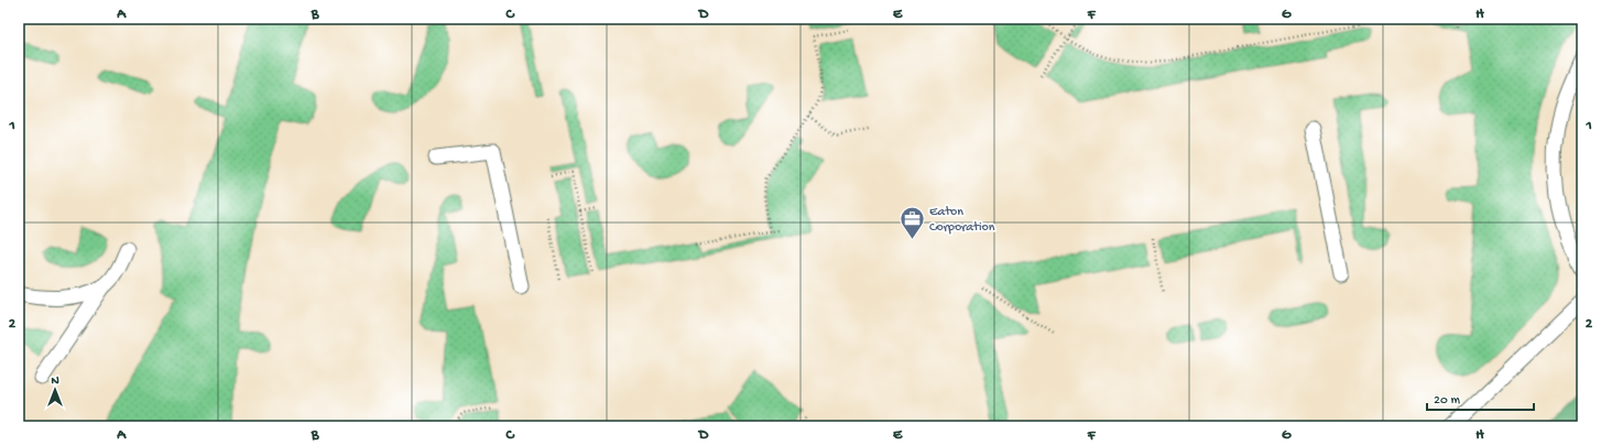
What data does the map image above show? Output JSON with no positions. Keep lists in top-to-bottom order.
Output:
{
  "places": {
    "office": ["Eaton Corporation"]
  },
  "scale_bar": "20 m",
  "north": "top",
  "grid": {
    "columns": [
      "A",
      "B",
      "C",
      "D",
      "E",
      "F",
      "G",
      "H"
    ],
    "rows": ["1", "2"]
  }
}
